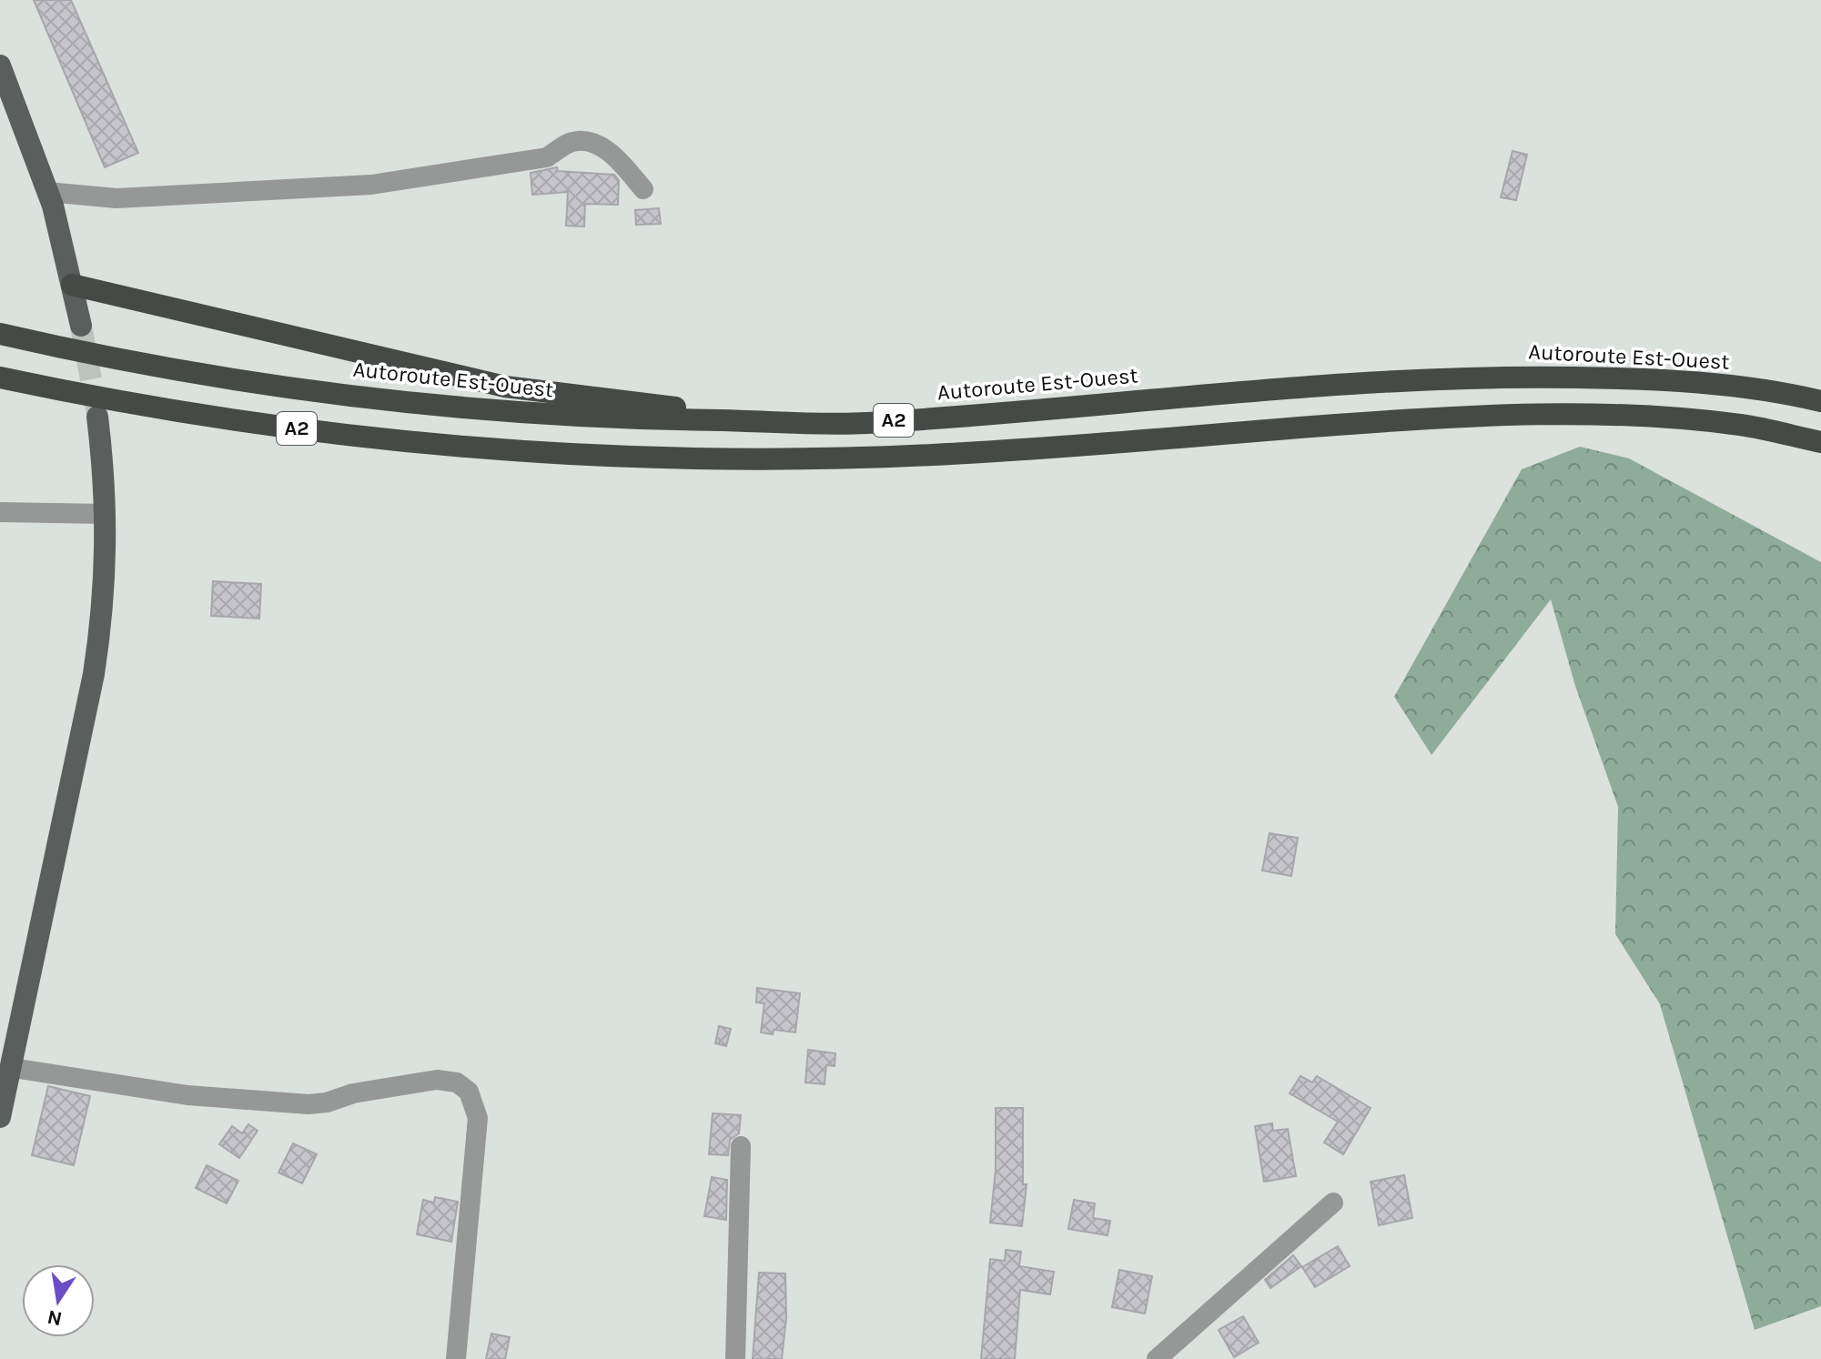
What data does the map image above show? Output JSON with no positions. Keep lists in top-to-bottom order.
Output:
{
  "streets": {
    "highway": ["Autoroute Est-Ouest", "A2"]
  },
  "north": "bottom"
}
